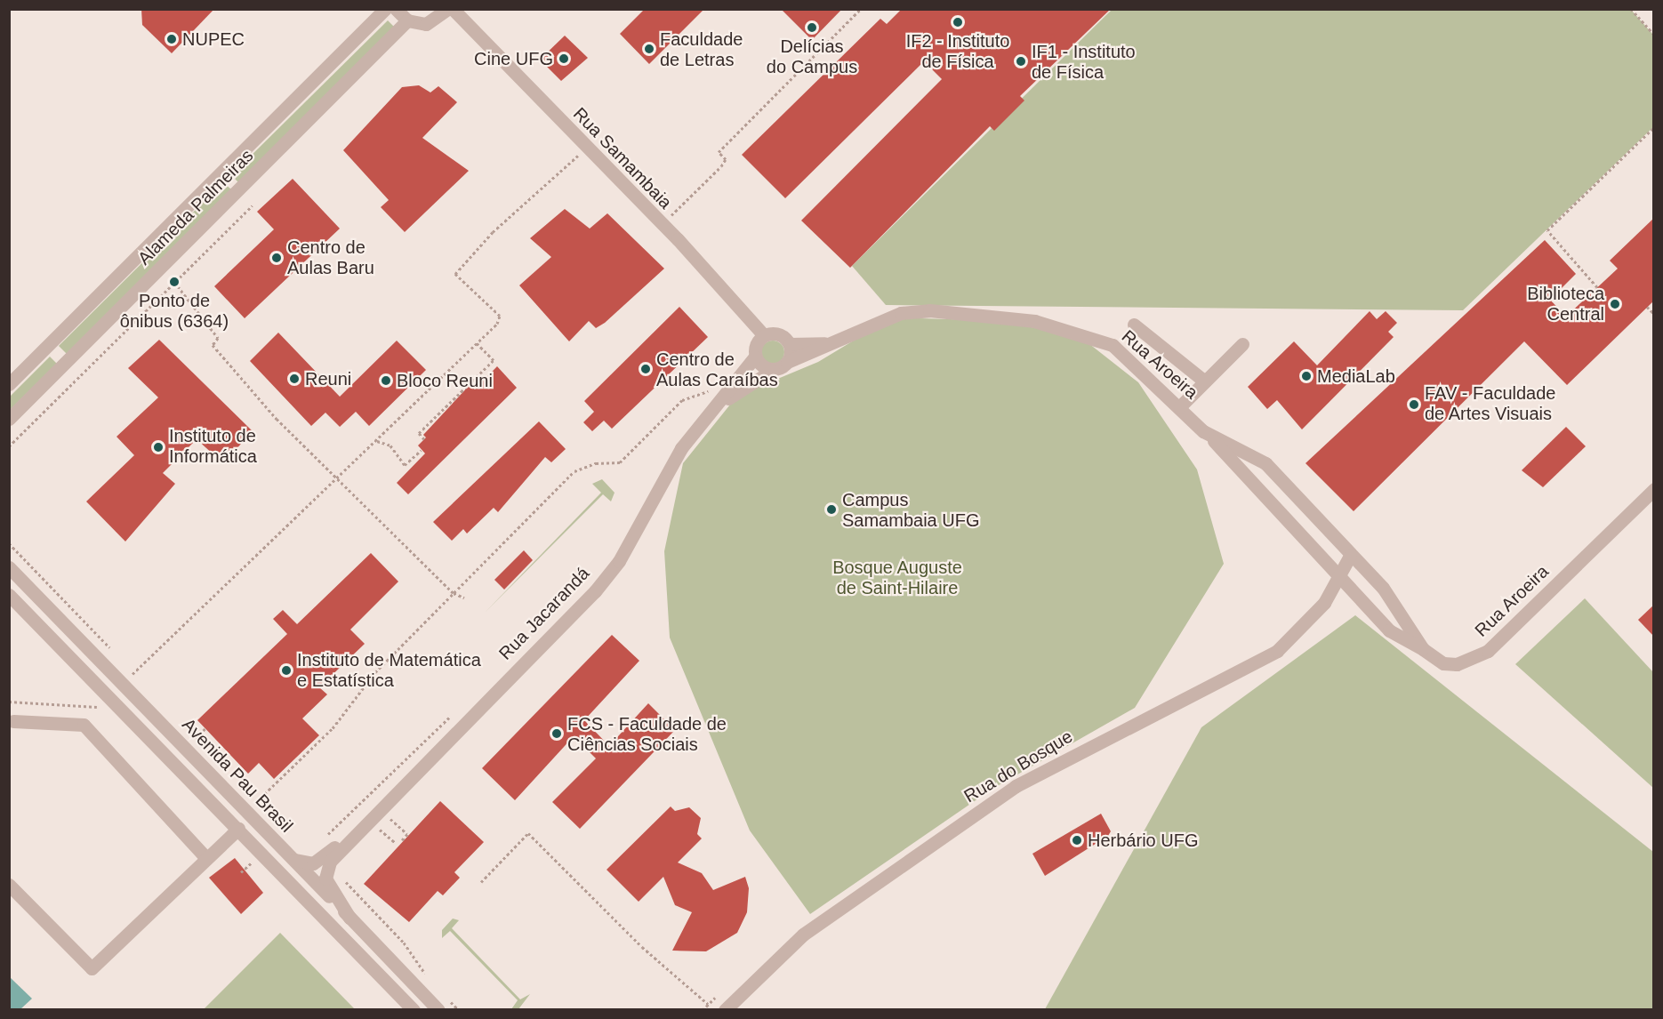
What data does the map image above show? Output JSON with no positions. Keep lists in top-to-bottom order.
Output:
{
  "streets": {
    "street": [
      "Rua Samambaia",
      "Alameda Palmeiras",
      "Rua Aroeira",
      "Rua Jacarandá",
      "Rua do Bosque",
      "Avenida Pau Brasil"
    ]
  },
  "crossings": [
    ["Rua Samambaia", "Rua Aroeira"]
  ],
  "parks": ["Bosque Auguste de Saint-Hilaire"],
  "places": [
    "IF2 - Instituto de Física",
    "Delícias do Campus",
    "NUPEC",
    "Faculdade de Letras",
    "Cine UFG",
    "IF1 - Instituto de Física",
    "Centro de Aulas Baru",
    "Ponto de ônibus (6364)",
    "Biblioteca Central",
    "Centro de Aulas Caraíbas",
    "MediaLab",
    "Reuni",
    "Bloco Reuni",
    "FAV - Faculdade de Artes Visuais",
    "Instituto de Informática",
    "Campus Samambaia UFG",
    "Instituto de Matemática e Estatística",
    "FCS - Faculdade de Ciências Sociais",
    "Herbário UFG"
  ]
}
